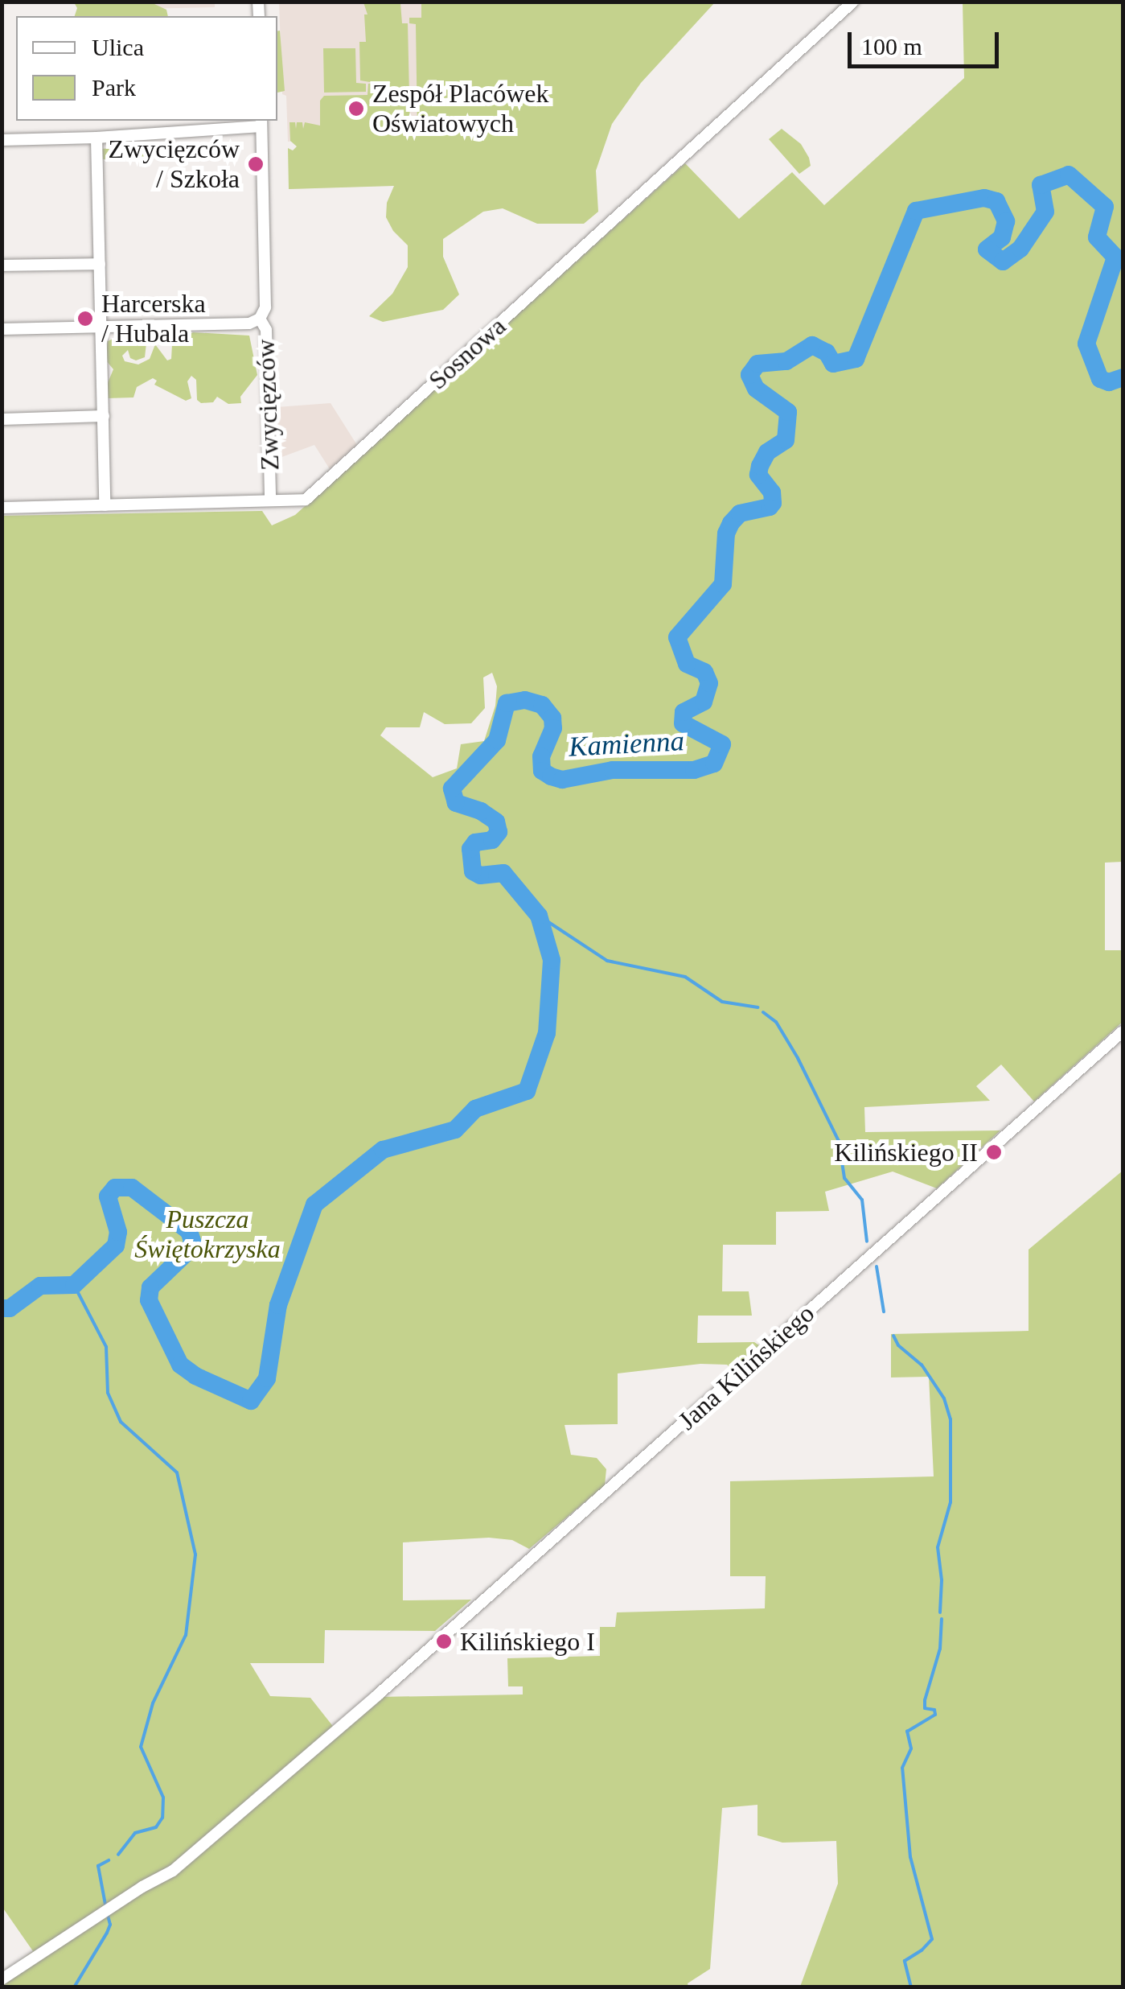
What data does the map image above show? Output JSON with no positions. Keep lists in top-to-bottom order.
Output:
{
  "streets": {
    "street": ["Sosnowa", "Zwycięzców", "Jana Kilińskiego"]
  },
  "crossings": [
    ["Sosnowa", "Zwycięzców"]
  ],
  "water": ["Kamienna"],
  "parks": ["Puszcza Świętokrzyska"],
  "places": [
    "Zespół Placówek Oświatowych",
    "Zwycięzców / Szkoła",
    "Harcerska / Hubala",
    "Kilińskiego II",
    "Kilińskiego I"
  ],
  "legend": ["Ulica", "Park"],
  "scale_bar": "100 m"
}
